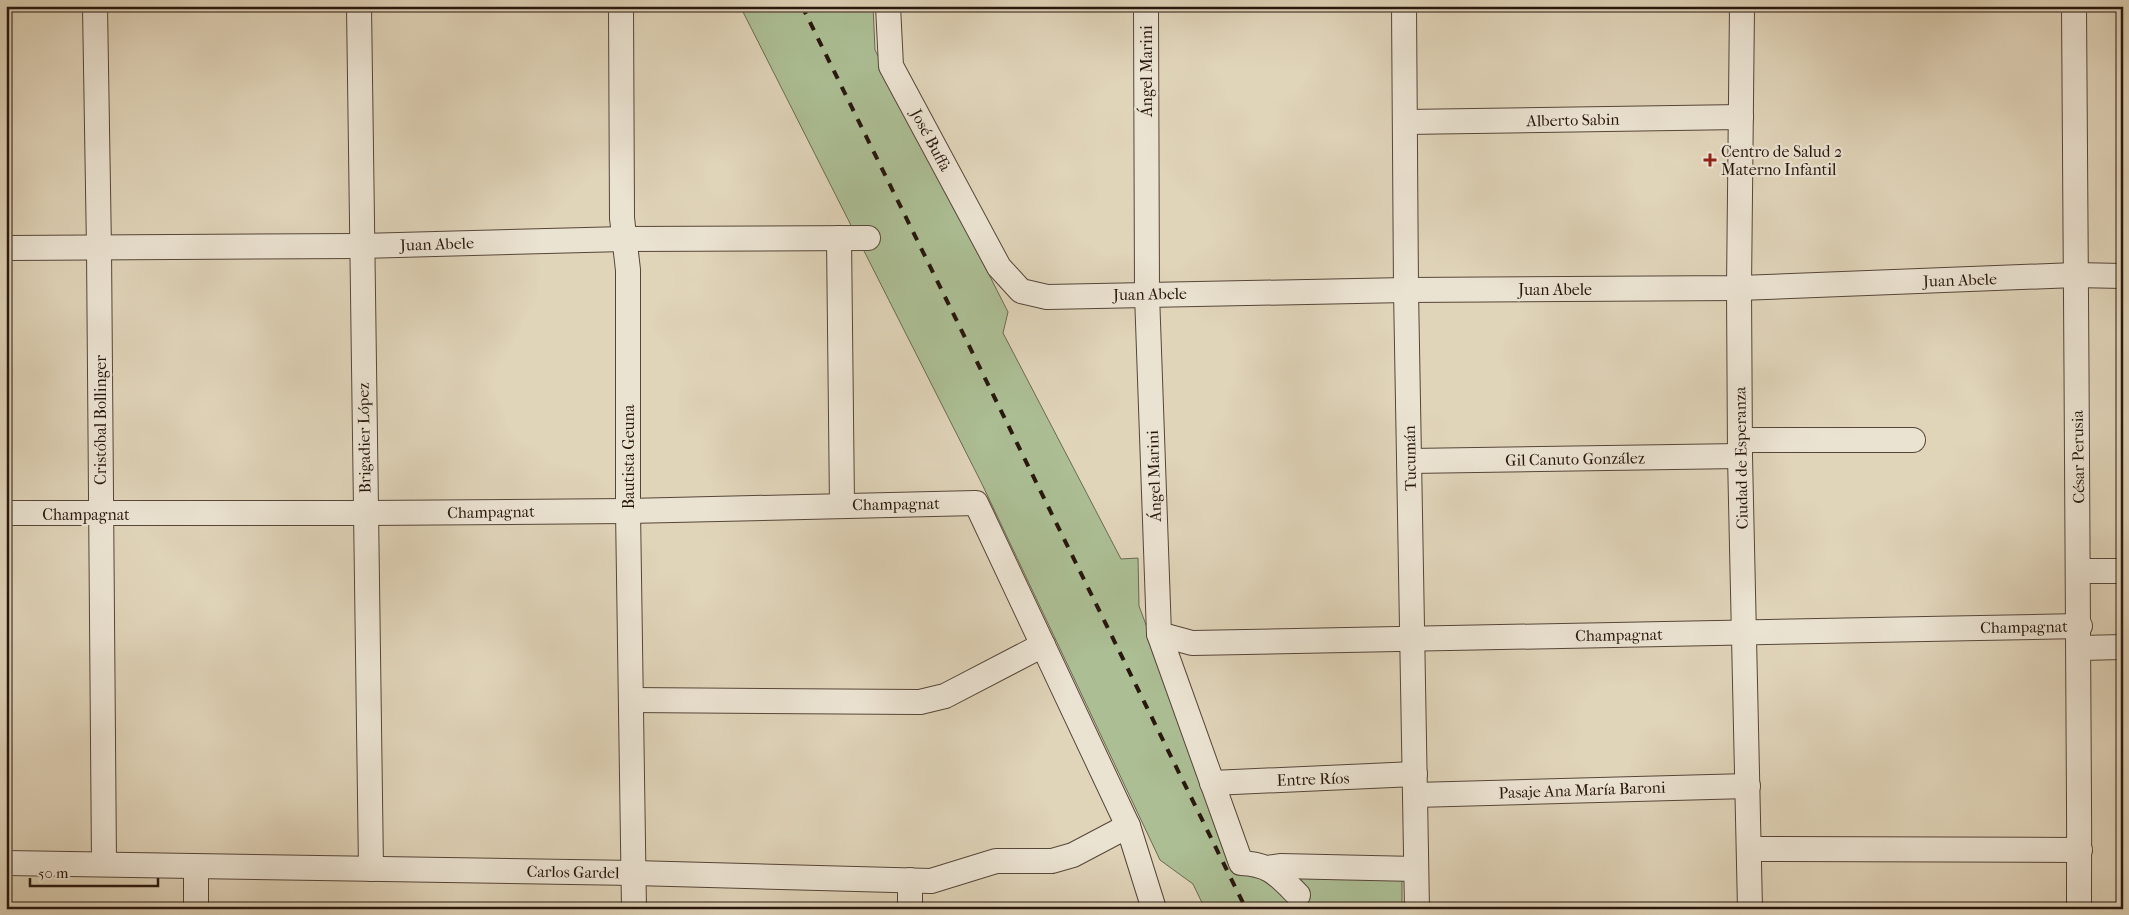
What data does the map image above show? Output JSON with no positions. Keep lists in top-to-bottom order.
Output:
{
  "streets": {
    "street": [
      "Ángel Marini",
      "Alberto Sabin",
      "José Buffa",
      "Juan Abele",
      "Cristóbal Bollinger",
      "Brigadier López",
      "Bautista Geuna",
      "César Perusia",
      "Tucumán",
      "Ciudad de Esperanza",
      "Gil Canuto González",
      "Champagnat",
      "Entre Ríos",
      "Pasaje Ana María Baroni",
      "Carlos Gardel"
    ]
  },
  "crossings": [
    ["Ángel Marini", "Juan Abele"],
    ["Ángel Marini", "Champagnat"],
    ["Ángel Marini", "Entre Ríos"],
    ["Alberto Sabin", "Tucumán"],
    ["Alberto Sabin", "Ciudad de Esperanza"],
    ["José Buffa", "Juan Abele"],
    ["Juan Abele", "Cristóbal Bollinger"],
    ["Juan Abele", "Brigadier López"],
    ["Juan Abele", "Bautista Geuna"],
    ["Juan Abele", "César Perusia"],
    ["Juan Abele", "Tucumán"],
    ["Juan Abele", "Ciudad de Esperanza"],
    ["Cristóbal Bollinger", "Champagnat"],
    ["Cristóbal Bollinger", "Carlos Gardel"],
    ["Brigadier López", "Champagnat"],
    ["Brigadier López", "Carlos Gardel"],
    ["Bautista Geuna", "Champagnat"],
    ["Bautista Geuna", "Carlos Gardel"],
    ["César Perusia", "Champagnat"],
    ["Tucumán", "Gil Canuto González"],
    ["Tucumán", "Champagnat"],
    ["Tucumán", "Entre Ríos"],
    ["Tucumán", "Pasaje Ana María Baroni"],
    ["Ciudad de Esperanza", "Gil Canuto González"],
    ["Ciudad de Esperanza", "Champagnat"],
    ["Ciudad de Esperanza", "Pasaje Ana María Baroni"],
    ["Entre Ríos", "Pasaje Ana María Baroni"]
  ],
  "places": {
    "health": ["Centro de Salud 2 Materno Infantil"]
  },
  "scale_bar": "50 m"
}
